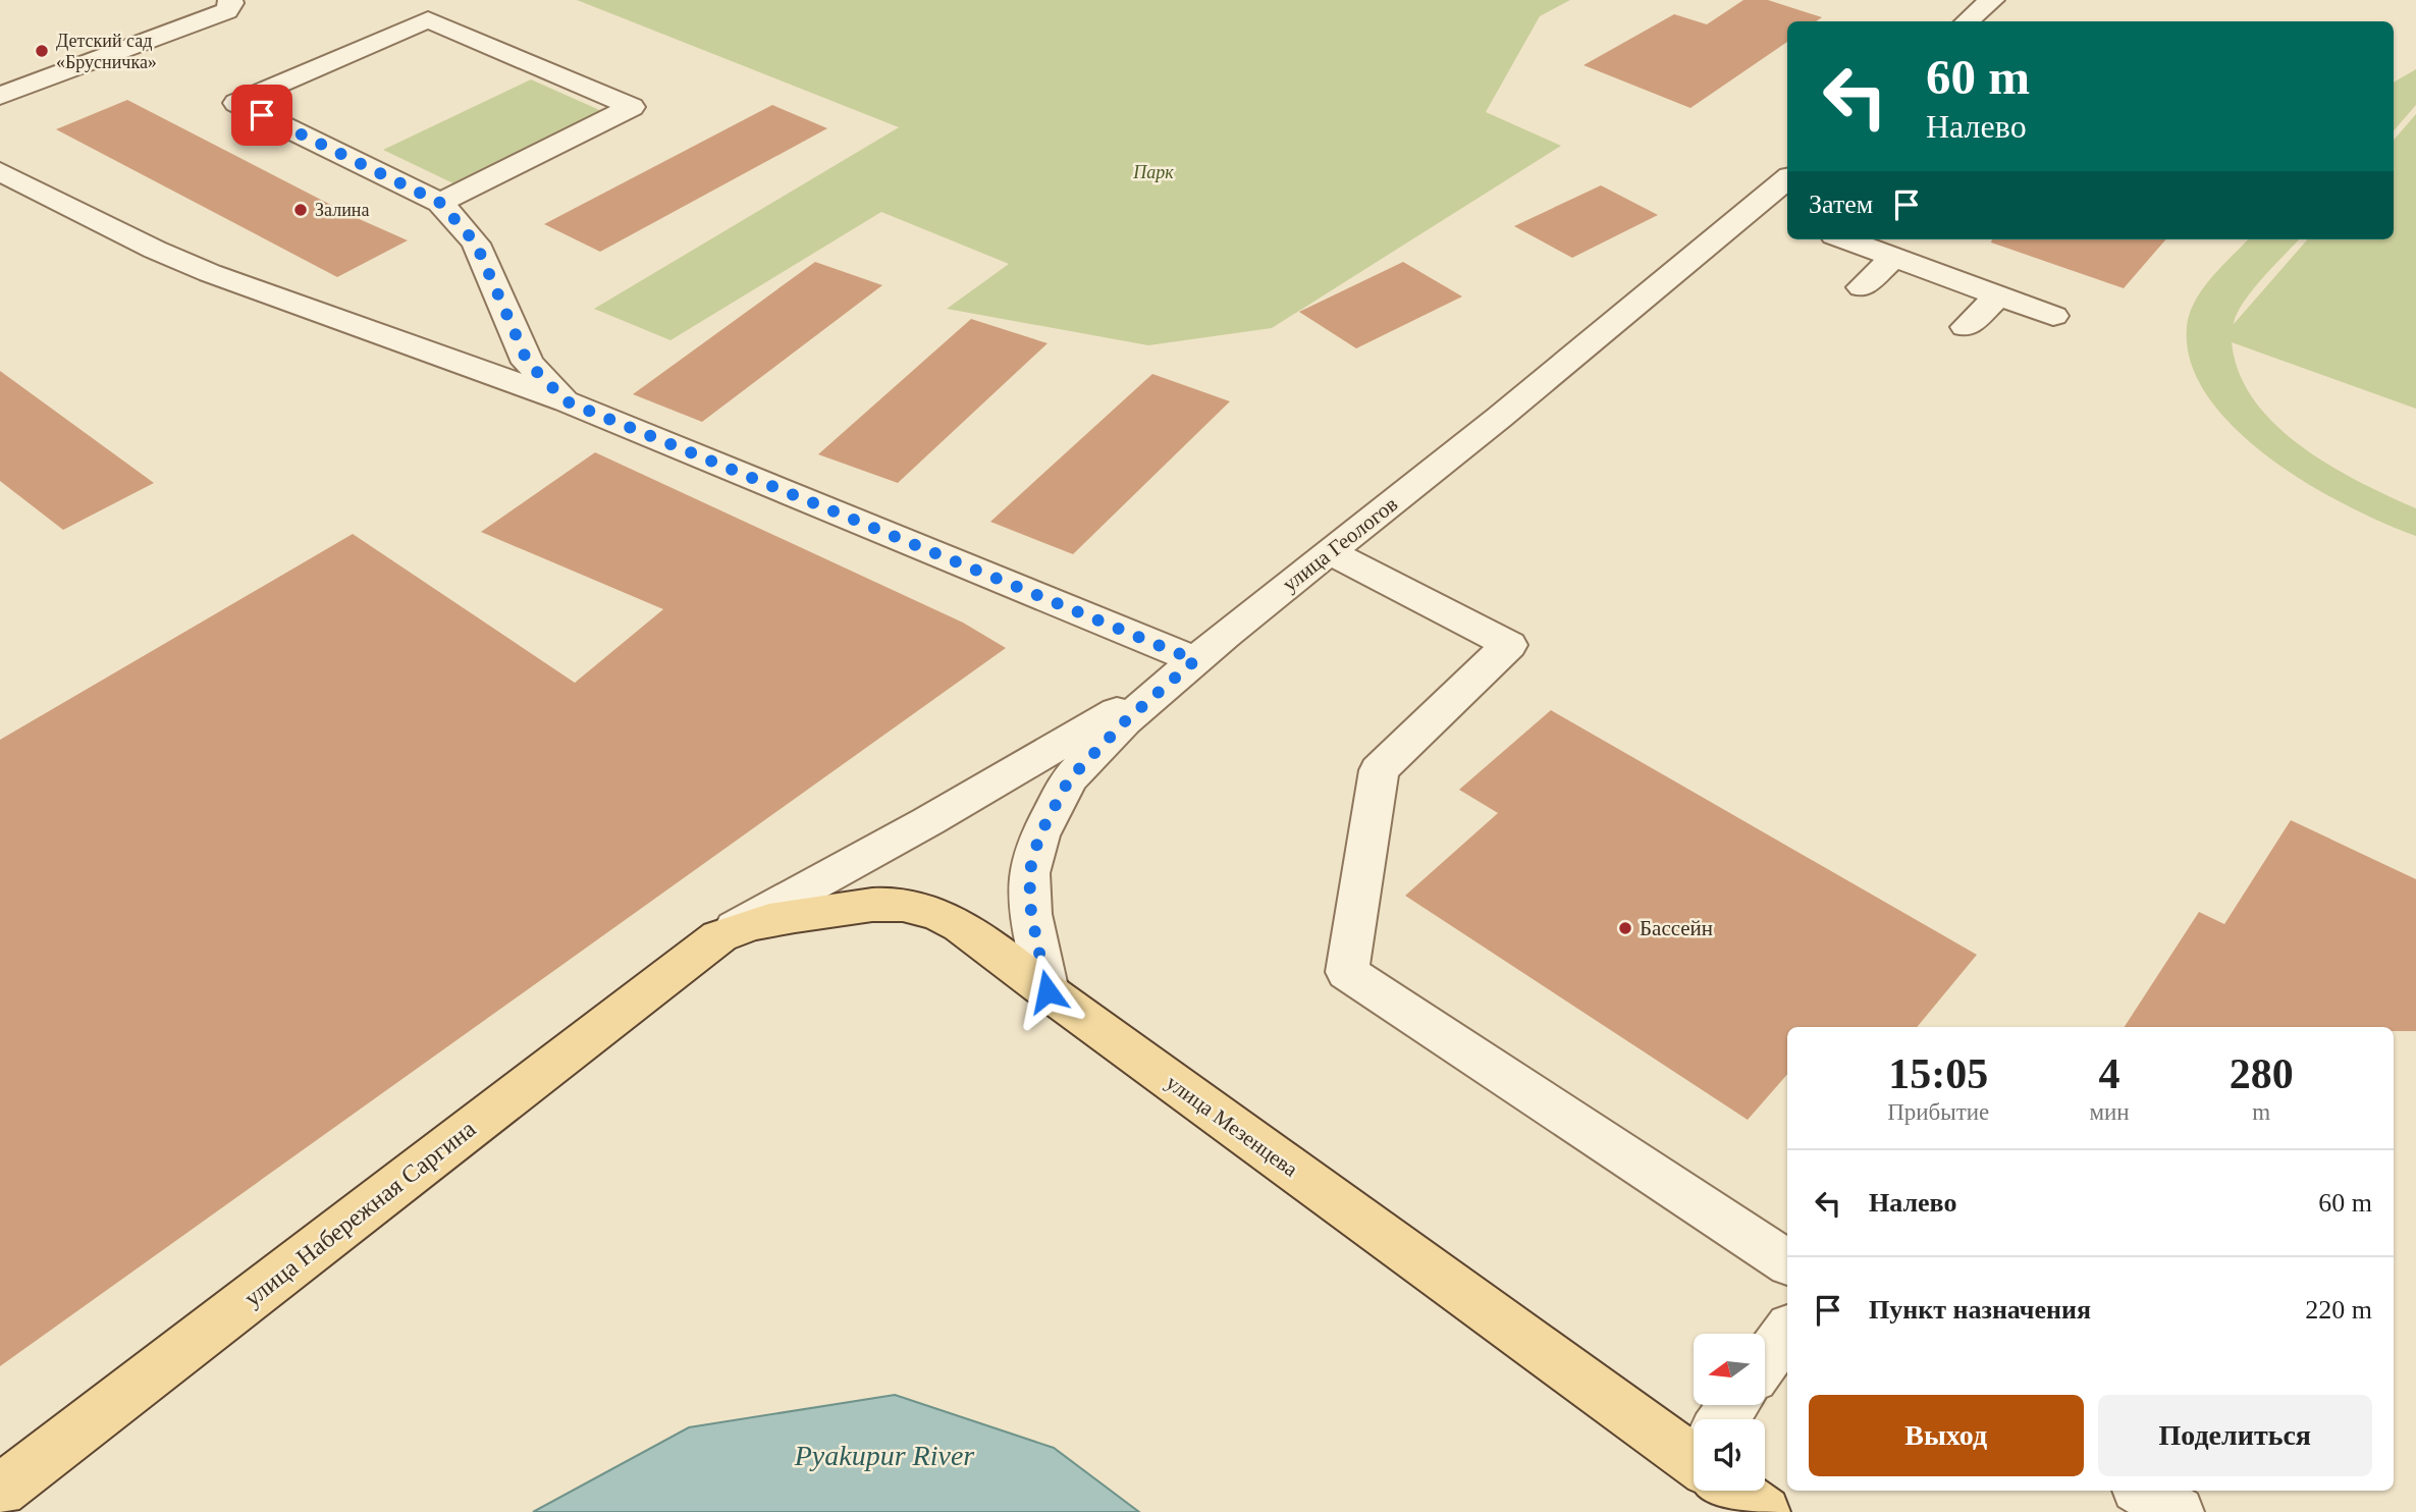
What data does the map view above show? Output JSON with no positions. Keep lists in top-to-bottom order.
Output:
{
  "streets": {
    "main road": ["улица Мезенцева", "улица Набережная Саргина"],
    "street": ["улица Геологов"]
  },
  "crossings": [
    ["улица Геологов", "улица Мезенцева"],
    ["улица Мезенцева", "улица Набережная Саргина"]
  ],
  "water": ["Pyakupur River"],
  "parks": ["Парк"],
  "places": ["Детский сад «Брусничка»", "Залина", "Бассейн"],
  "north": "left",
  "page": {
    "turn": ["60 m", "Налево"],
    "then": "Затем",
    "eta": [
      "15:05",
      "Прибытие",
      "4",
      "мин",
      "280",
      "m"
    ],
    "list": [
      {
        "name": "Налево",
        "value": "60 m"
      },
      {
        "name": "Пункт назначения",
        "value": "220 m"
      }
    ],
    "buttons": ["Выход", "Поделиться"]
  }
}
